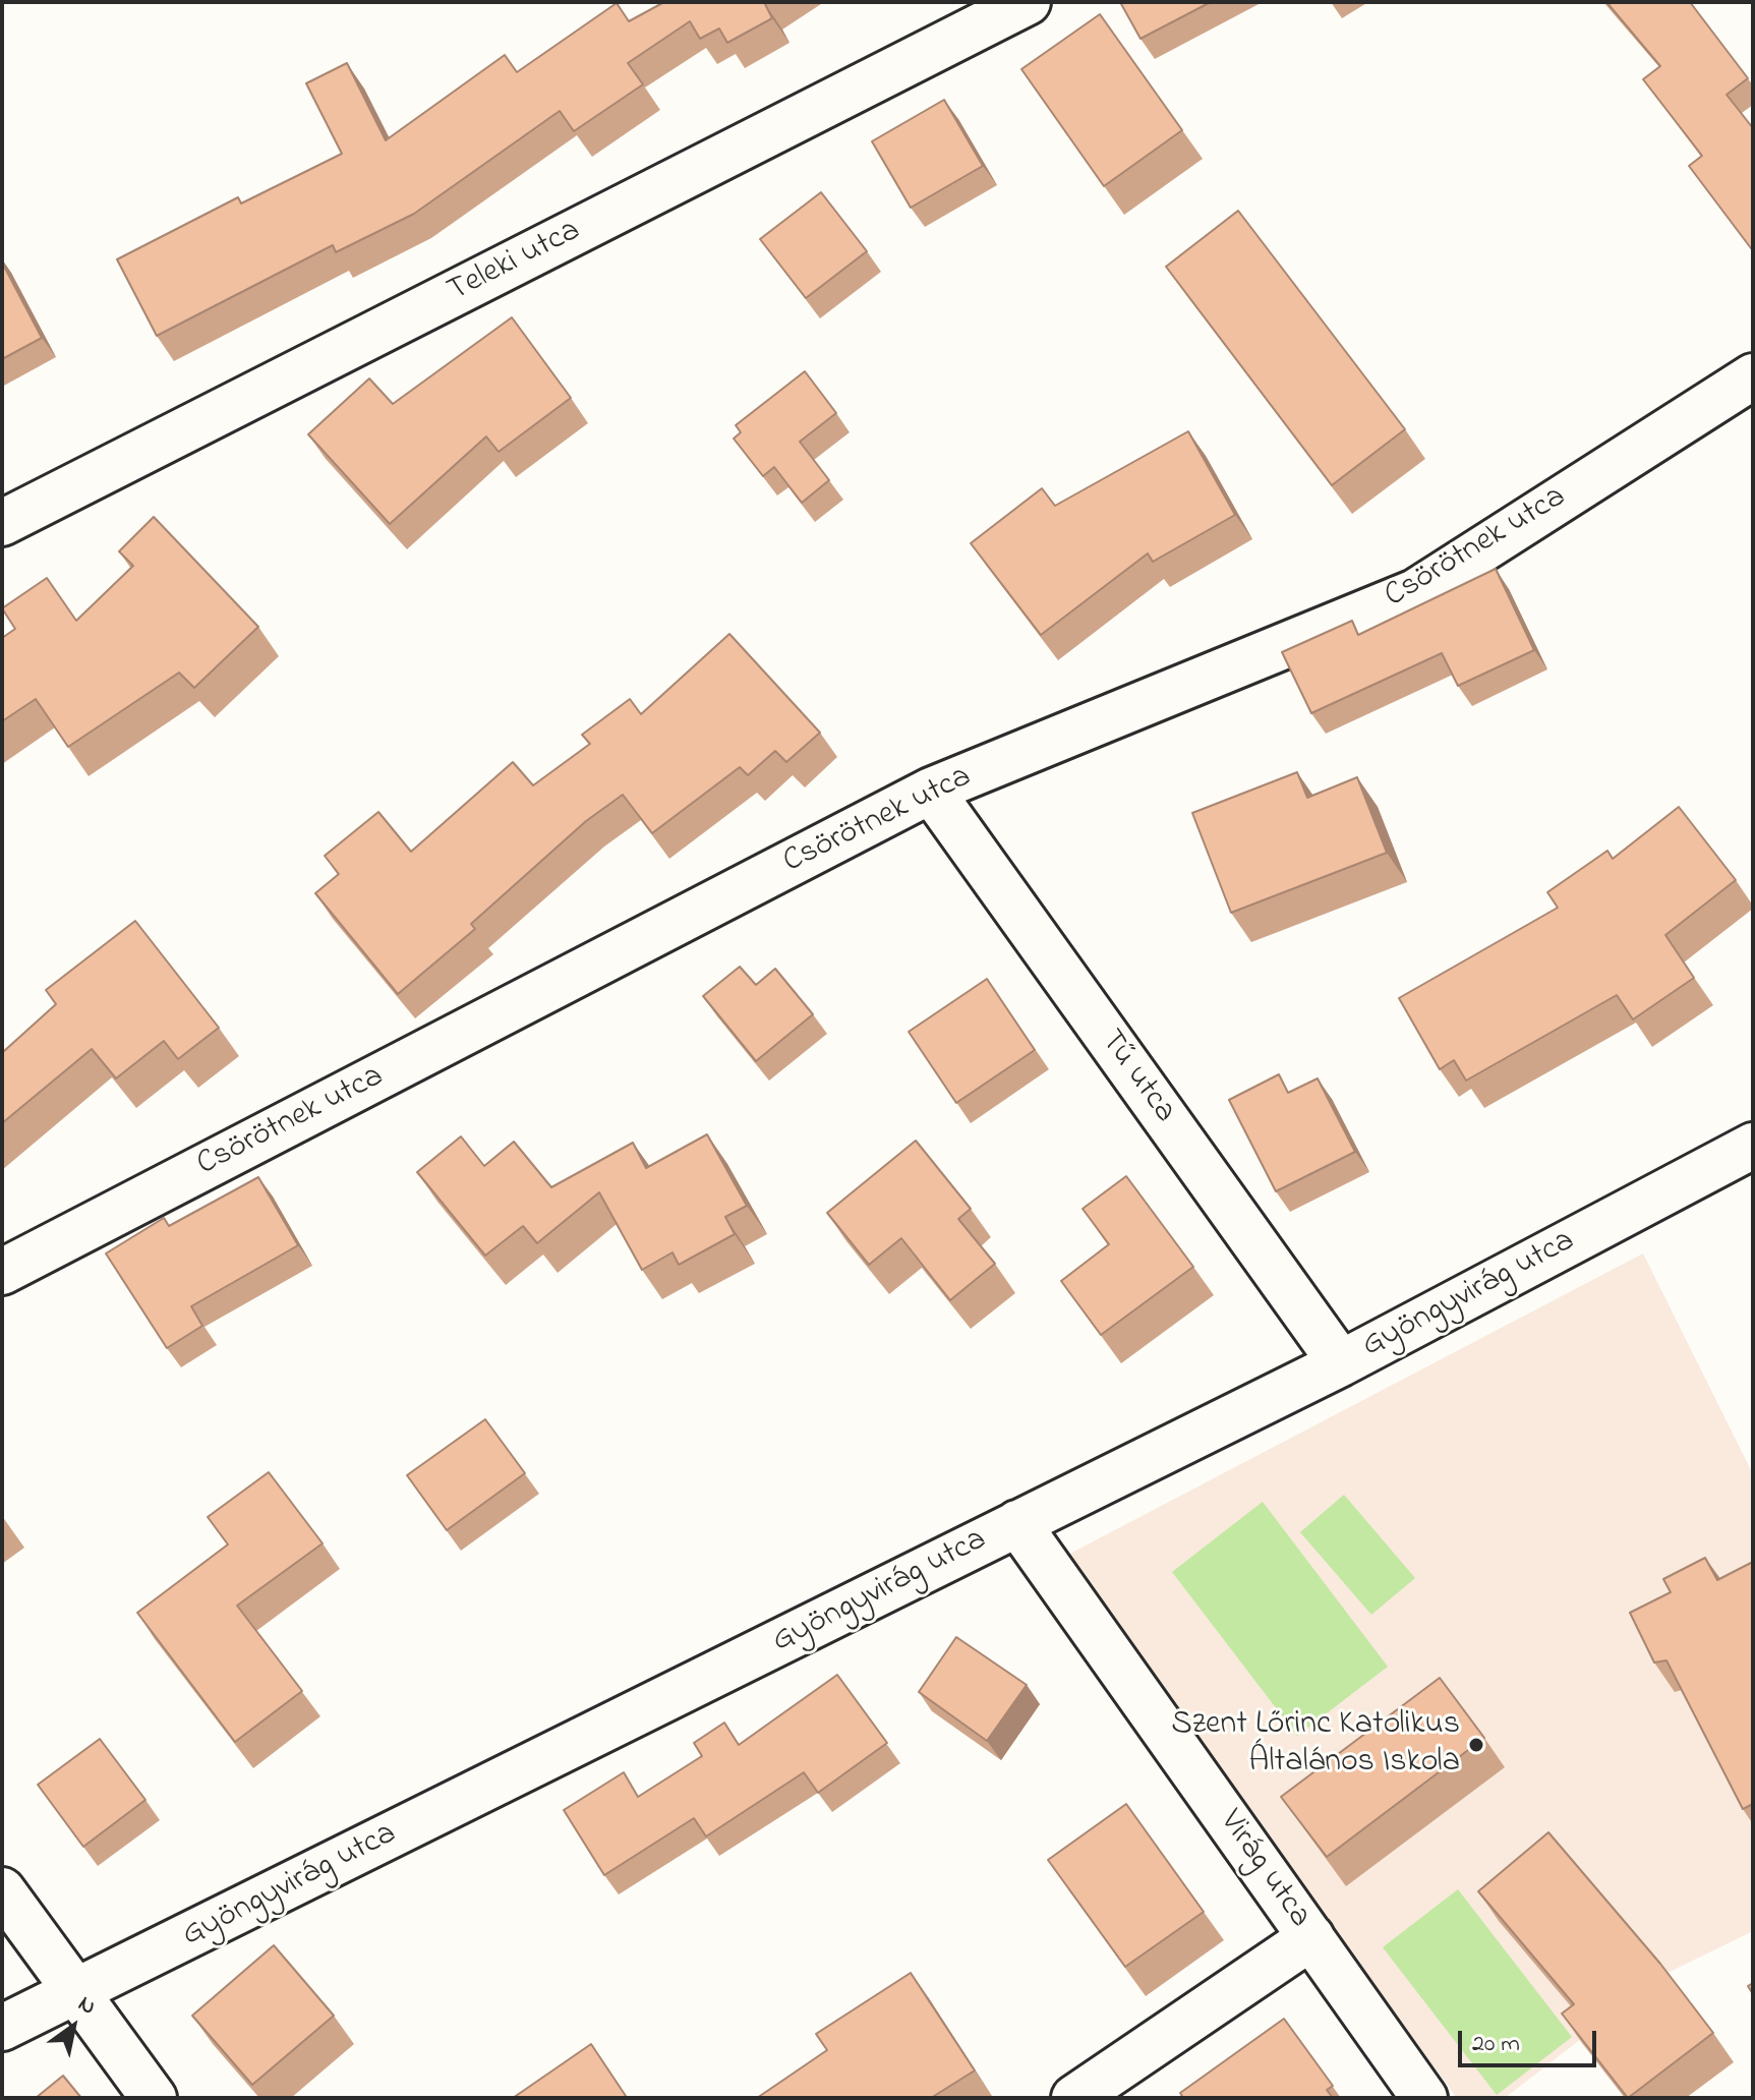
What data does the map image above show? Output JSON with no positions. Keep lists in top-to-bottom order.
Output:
{
  "streets": {
    "street": [
      "Teleki utca",
      "Csörötnek utca",
      "Tű utca",
      "Gyöngyvirág utca",
      "Virág utca"
    ]
  },
  "crossings": [
    ["Csörötnek utca", "Tű utca"],
    ["Tű utca", "Gyöngyvirág utca"],
    ["Gyöngyvirág utca", "Virág utca"]
  ],
  "places": ["Szent Lőrinc Katolikus Általános Iskola"],
  "scale_bar": "20 m",
  "north": "top right"
}
